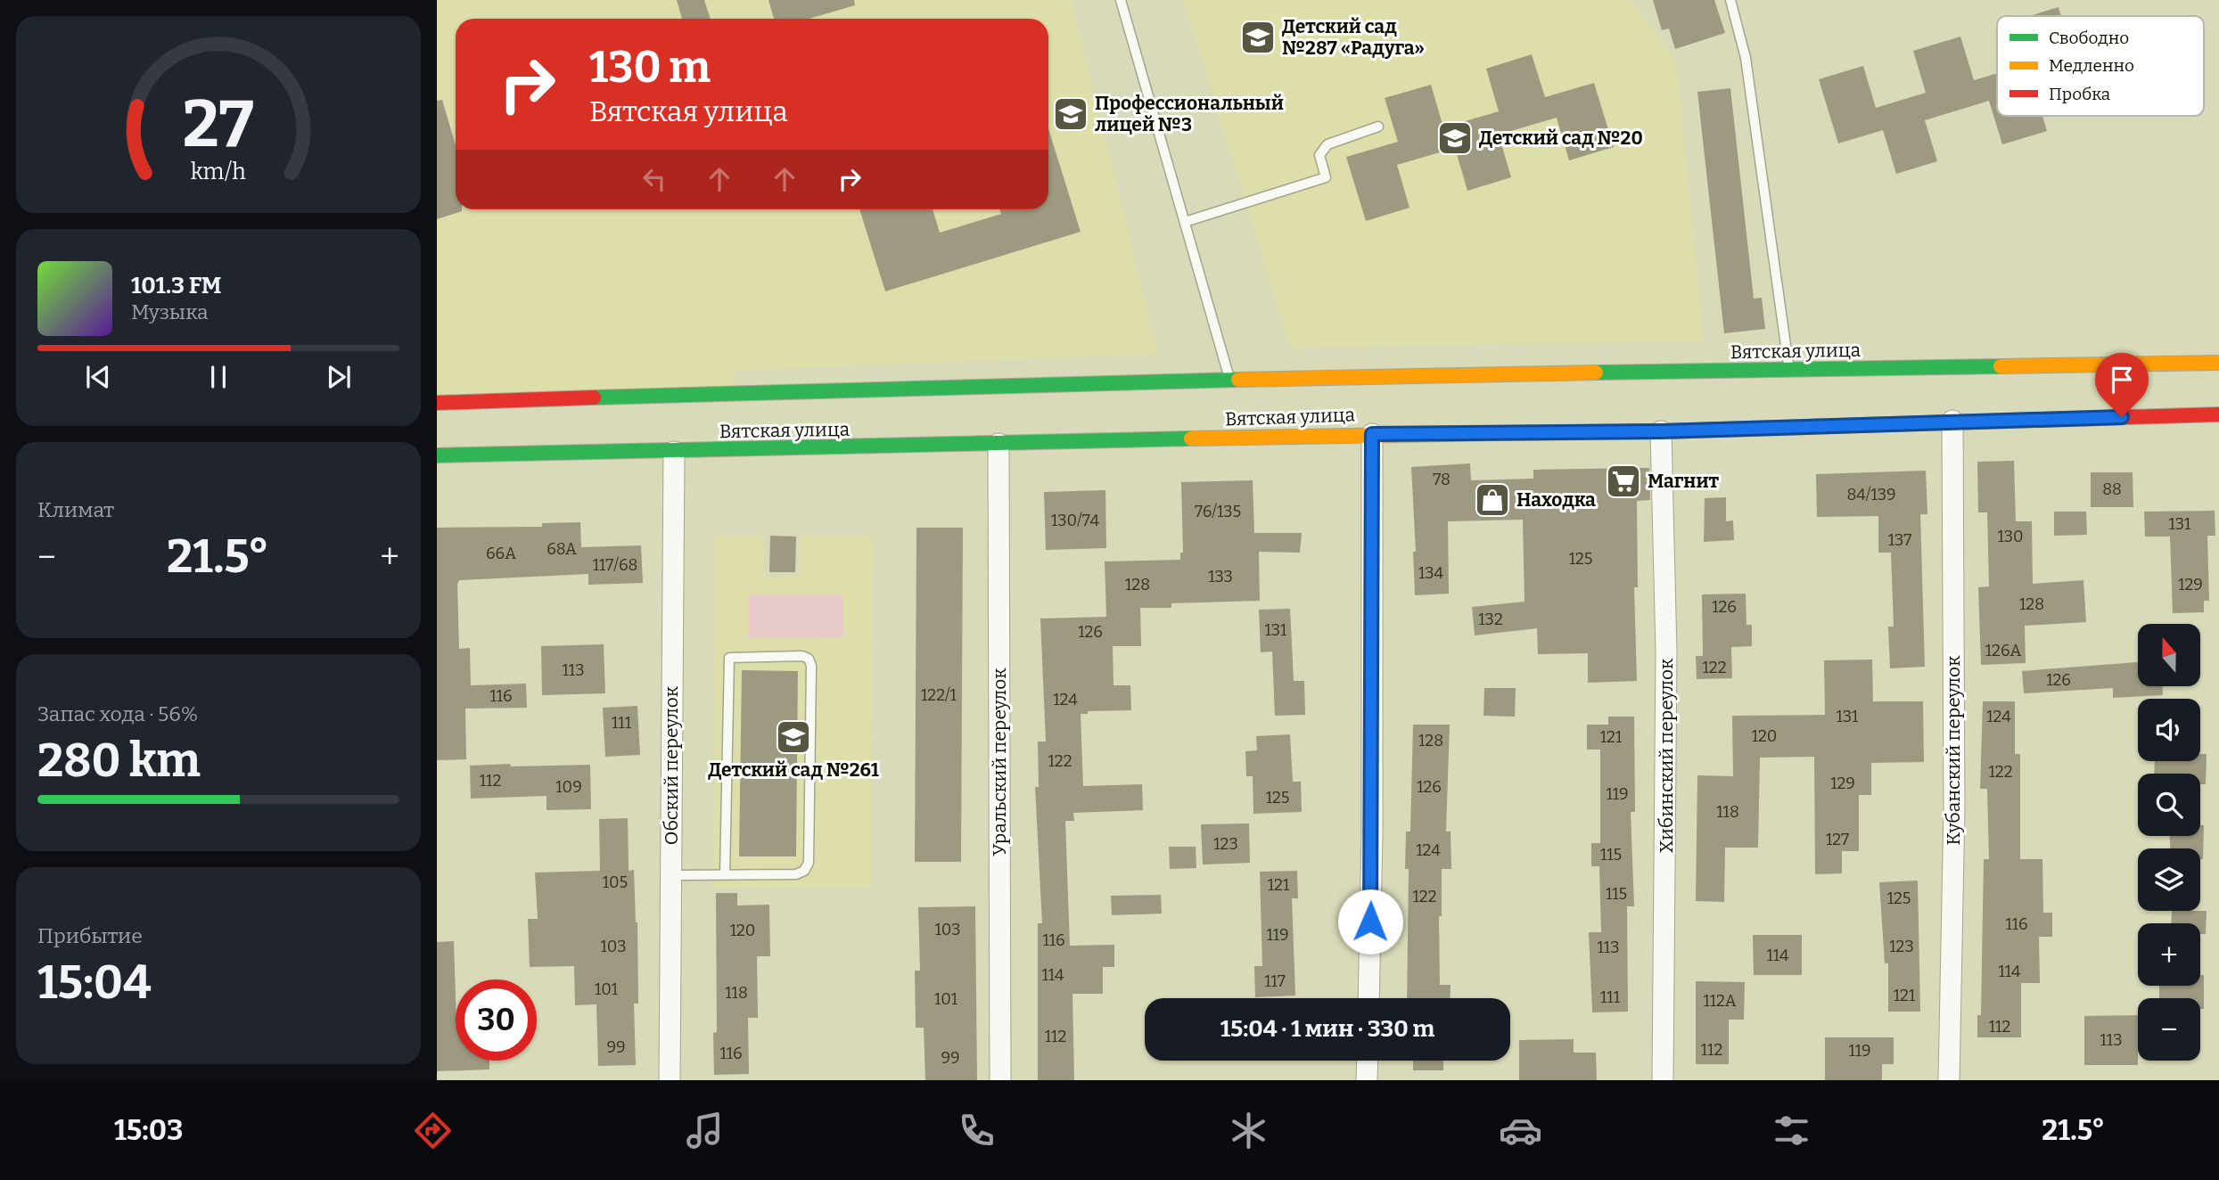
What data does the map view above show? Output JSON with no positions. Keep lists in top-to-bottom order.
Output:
{
  "streets": {
    "main road": ["Вятская улица"],
    "street": [
      "Кубанский переулок",
      "Хибинский переулок",
      "Уральский переулок",
      "Обский переулок"
    ]
  },
  "crossings": [
    ["Вятская улица", "Кубанский переулок"],
    ["Вятская улица", "Хибинский переулок"],
    ["Вятская улица", "Уральский переулок"],
    ["Вятская улица", "Обский переулок"]
  ],
  "places": {
    "school or university": [
      "Детский сад №287 «Радуга»",
      "Профессиональный лицей №3",
      "Детский сад №20",
      "Детский сад №261"
    ],
    "supermarket": ["Магнит"],
    "shop": ["Находка"]
  },
  "house_numbers": [
    "78",
    "88",
    "84/139",
    "76/135",
    "130/74",
    "131",
    "130",
    "137",
    "68А",
    "66А",
    "125",
    "117/68",
    "134",
    "133",
    "128",
    "129",
    "128",
    "126",
    "132",
    "131",
    "126",
    "126А",
    "122",
    "113",
    "126",
    "122/1",
    "116",
    "124",
    "131",
    "124",
    "111",
    "120",
    "121",
    "128",
    "122",
    "122",
    "112",
    "129",
    "109",
    "126",
    "119",
    "125",
    "118",
    "127",
    "123",
    "124",
    "115",
    "105",
    "121",
    "115",
    "122",
    "125",
    "116",
    "103",
    "120",
    "119",
    "116",
    "103",
    "123",
    "113",
    "114",
    "114",
    "114",
    "117",
    "101",
    "118",
    "121",
    "111",
    "101",
    "112А",
    "112",
    "112",
    "113",
    "99",
    "112",
    "119",
    "116",
    "99"
  ],
  "legend": ["Свободно", "Медленно", "Пробка"],
  "north": "top",
  "page": {
    "turn": ["130 m", "Вятская улица"],
    "song": ["101.3 FM", "Музыка"],
    "tile": [
      "Климат",
      ["Запас хода · 56%", "280 km"],
      ["Прибытие", "15:04"]
    ],
    "heat": ["−", "21.5°", "+"],
    "map_buttons": ["+", "−"],
    "limit": "30",
    "trip": "15:04 · 1 мин · 330 m",
    "tabs": ["15:03", "21.5°"],
    "gauge": ["27", "km/h"]
  }
}
